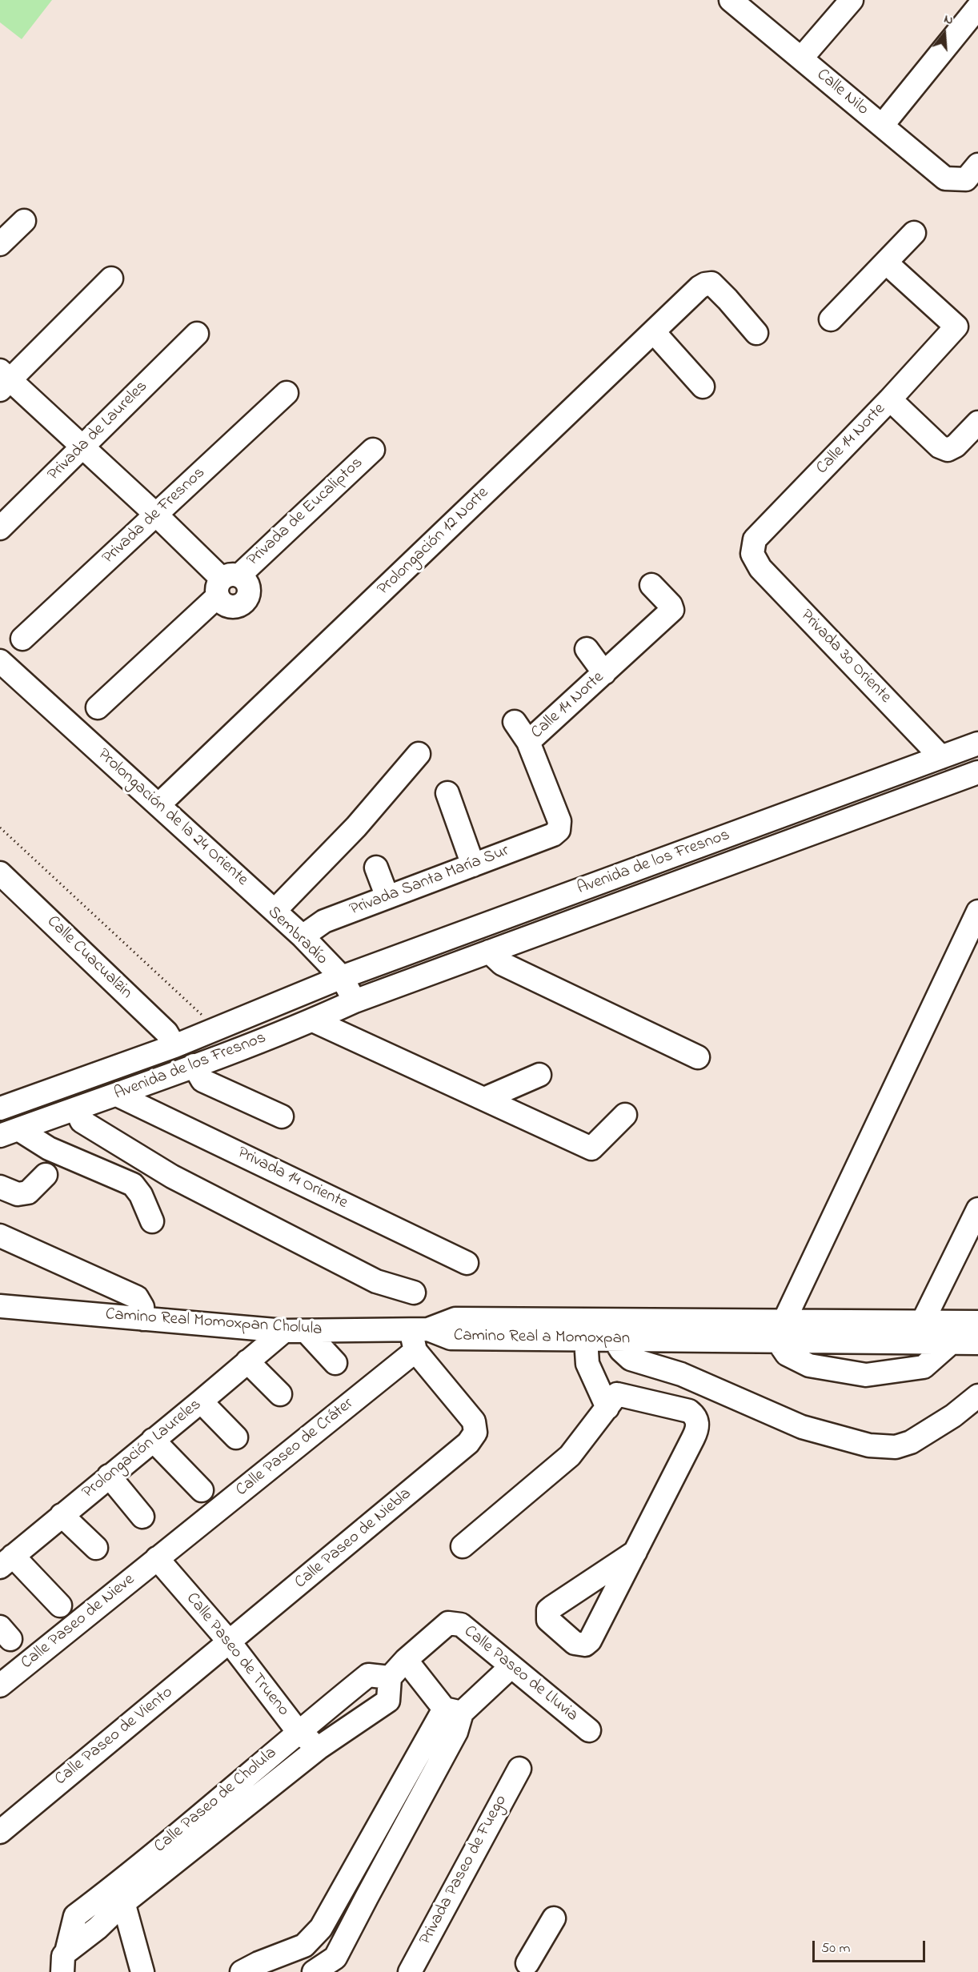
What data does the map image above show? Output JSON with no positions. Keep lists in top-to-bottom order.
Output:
{
  "streets": {
    "street": [
      "Calle Nilo",
      "Privada de Laureles",
      "Calle 14 Norte",
      "Privada de Eucaliptos",
      "Privada de Fresnos",
      "Prolongación 12 Norte",
      "Privada 30 Oriente",
      "Prolongación de la 24 Oriente",
      "Avenida de los Fresnos",
      "Privada Santa María Sur",
      "Calle Cuacualzin",
      "Privada 14 Oriente",
      "Camino Real Momoxpan Cholula",
      "Camino Real a Momoxpan",
      "Calle Paseo de Cráter",
      "Prolongación Laureles",
      "Calle Paseo de Niebla",
      "Calle Paseo de Nieve",
      "Calle Paseo de Trueno",
      "Calle Paseo de Lluvia",
      "Calle Paseo de Viento",
      "Calle Paseo de Cholula",
      "Privada Paseo de Fuego"
    ]
  },
  "crossings": [
    ["Calle 14 Norte", "Privada 30 Oriente"],
    ["Calle 14 Norte", "Privada Santa María Sur"],
    ["Prolongación 12 Norte", "Prolongación de la 24 Oriente"],
    ["Privada 30 Oriente", "Avenida de los Fresnos"],
    ["Prolongación de la 24 Oriente", "Avenida de los Fresnos"],
    ["Prolongación de la 24 Oriente", "Privada Santa María Sur"],
    ["Avenida de los Fresnos", "Calle Cuacualzin"],
    ["Avenida de los Fresnos", "Privada 14 Oriente"],
    ["Camino Real Momoxpan Cholula", "Camino Real a Momoxpan"],
    ["Camino Real Momoxpan Cholula", "Calle Paseo de Cráter"],
    ["Camino Real Momoxpan Cholula", "Prolongación Laureles"],
    ["Camino Real Momoxpan Cholula", "Calle Paseo de Niebla"],
    ["Camino Real a Momoxpan", "Calle Paseo de Cráter"],
    ["Camino Real a Momoxpan", "Calle Paseo de Niebla"],
    ["Calle Paseo de Cráter", "Calle Paseo de Niebla"],
    ["Calle Paseo de Cráter", "Calle Paseo de Nieve"],
    ["Calle Paseo de Cráter", "Calle Paseo de Trueno"],
    ["Calle Paseo de Niebla", "Calle Paseo de Trueno"],
    ["Calle Paseo de Niebla", "Calle Paseo de Viento"],
    ["Calle Paseo de Nieve", "Calle Paseo de Trueno"],
    ["Calle Paseo de Trueno", "Calle Paseo de Viento"],
    ["Calle Paseo de Trueno", "Calle Paseo de Cholula"]
  ],
  "scale_bar": "50 m",
  "north": "top"
}
